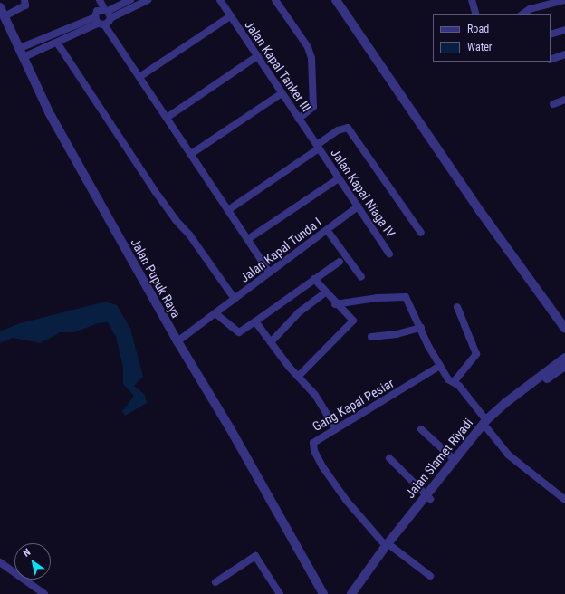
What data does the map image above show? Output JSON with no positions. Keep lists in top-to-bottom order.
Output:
{
  "streets": {
    "street": [
      "Jalan Kapal Tanker III",
      "Jalan Kapal Niaga IV",
      "Jalan Kapal Tunda I",
      "Jalan Pupuk Raya",
      "Gang Kapal Pesiar",
      "Jalan Slamet Riyadi"
    ]
  },
  "crossings": [
    ["Jalan Kapal Tanker III", "Jalan Kapal Niaga IV"],
    ["Jalan Kapal Niaga IV", "Jalan Kapal Tunda I"],
    ["Jalan Kapal Tunda I", "Jalan Pupuk Raya"],
    ["Gang Kapal Pesiar", "Jalan Slamet Riyadi"]
  ],
  "legend": ["Road", "Water"],
  "north": "top left"
}
